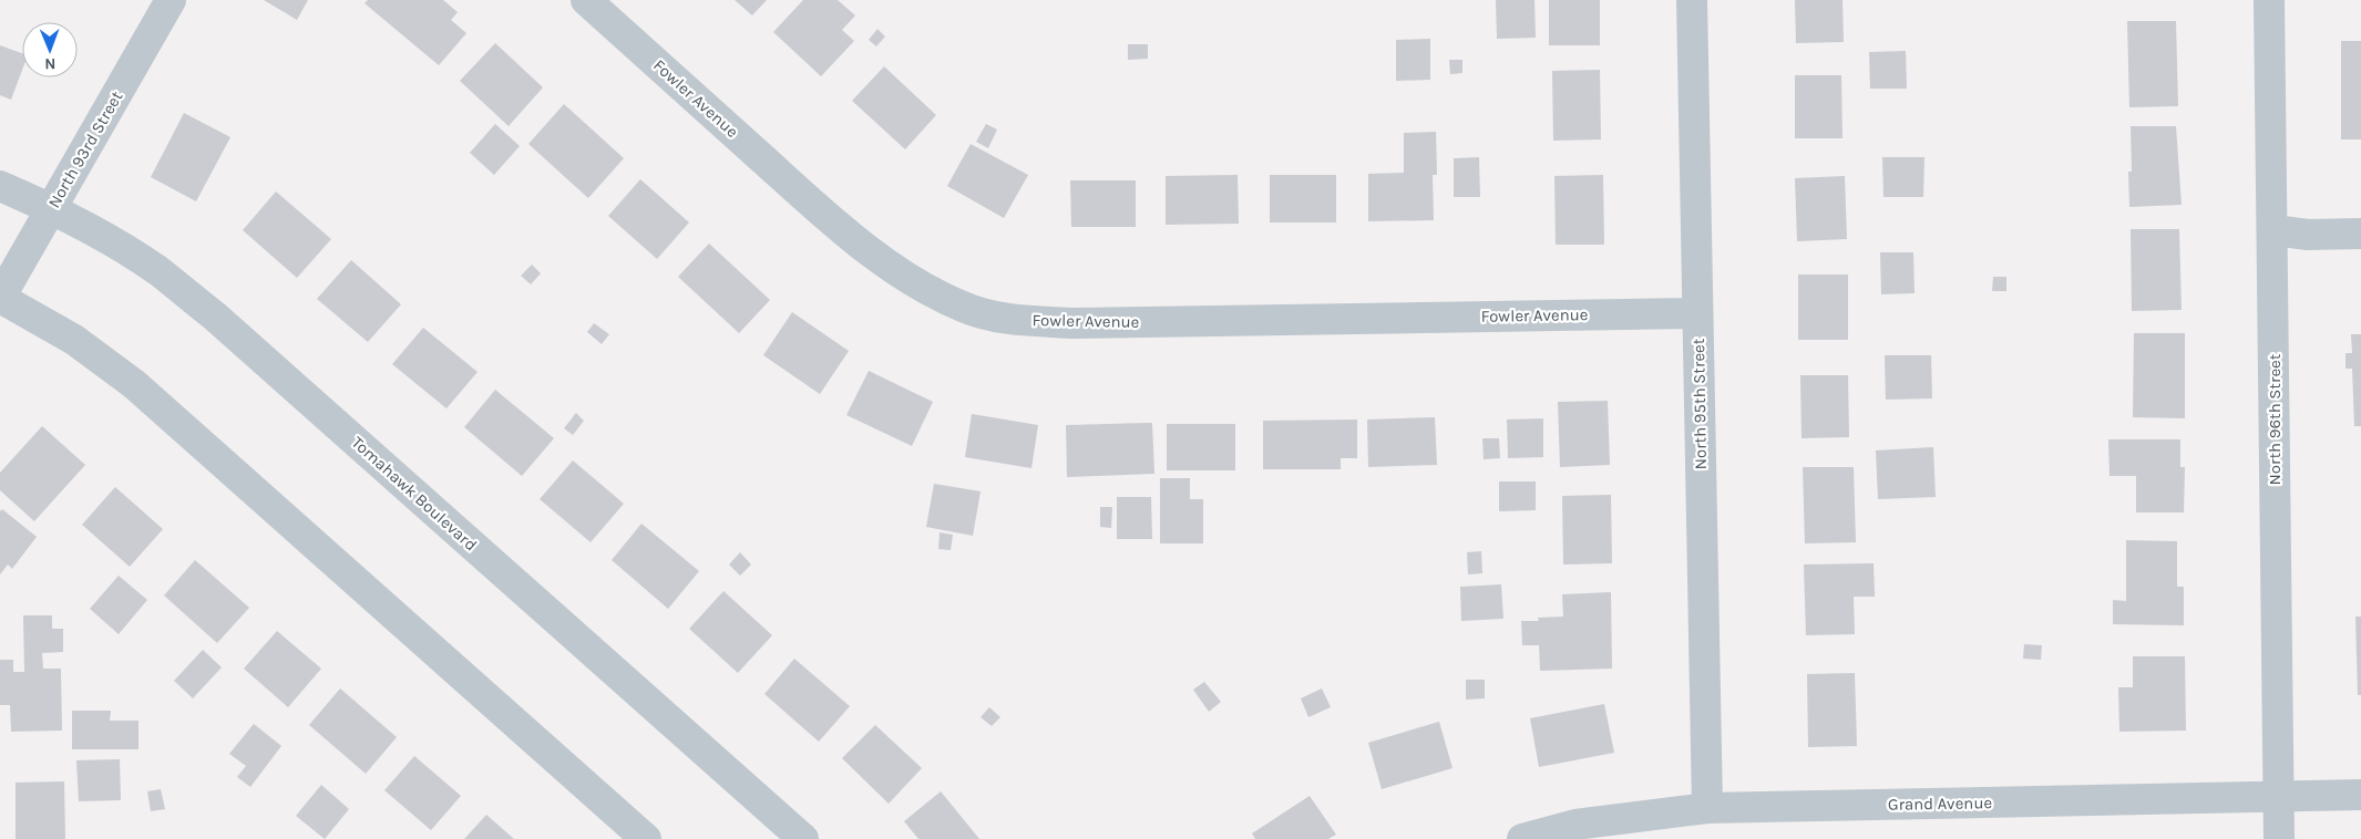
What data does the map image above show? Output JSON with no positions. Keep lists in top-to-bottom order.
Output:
{
  "streets": {
    "street": [
      "Fowler Avenue",
      "North 93rd Street",
      "North 95th Street",
      "North 96th Street",
      "Tomahawk Boulevard",
      "Grand Avenue"
    ]
  },
  "crossings": [
    ["Fowler Avenue", "North 95th Street"],
    ["North 93rd Street", "Tomahawk Boulevard"],
    ["North 95th Street", "Grand Avenue"],
    ["North 96th Street", "Grand Avenue"]
  ],
  "north": "bottom"
}
